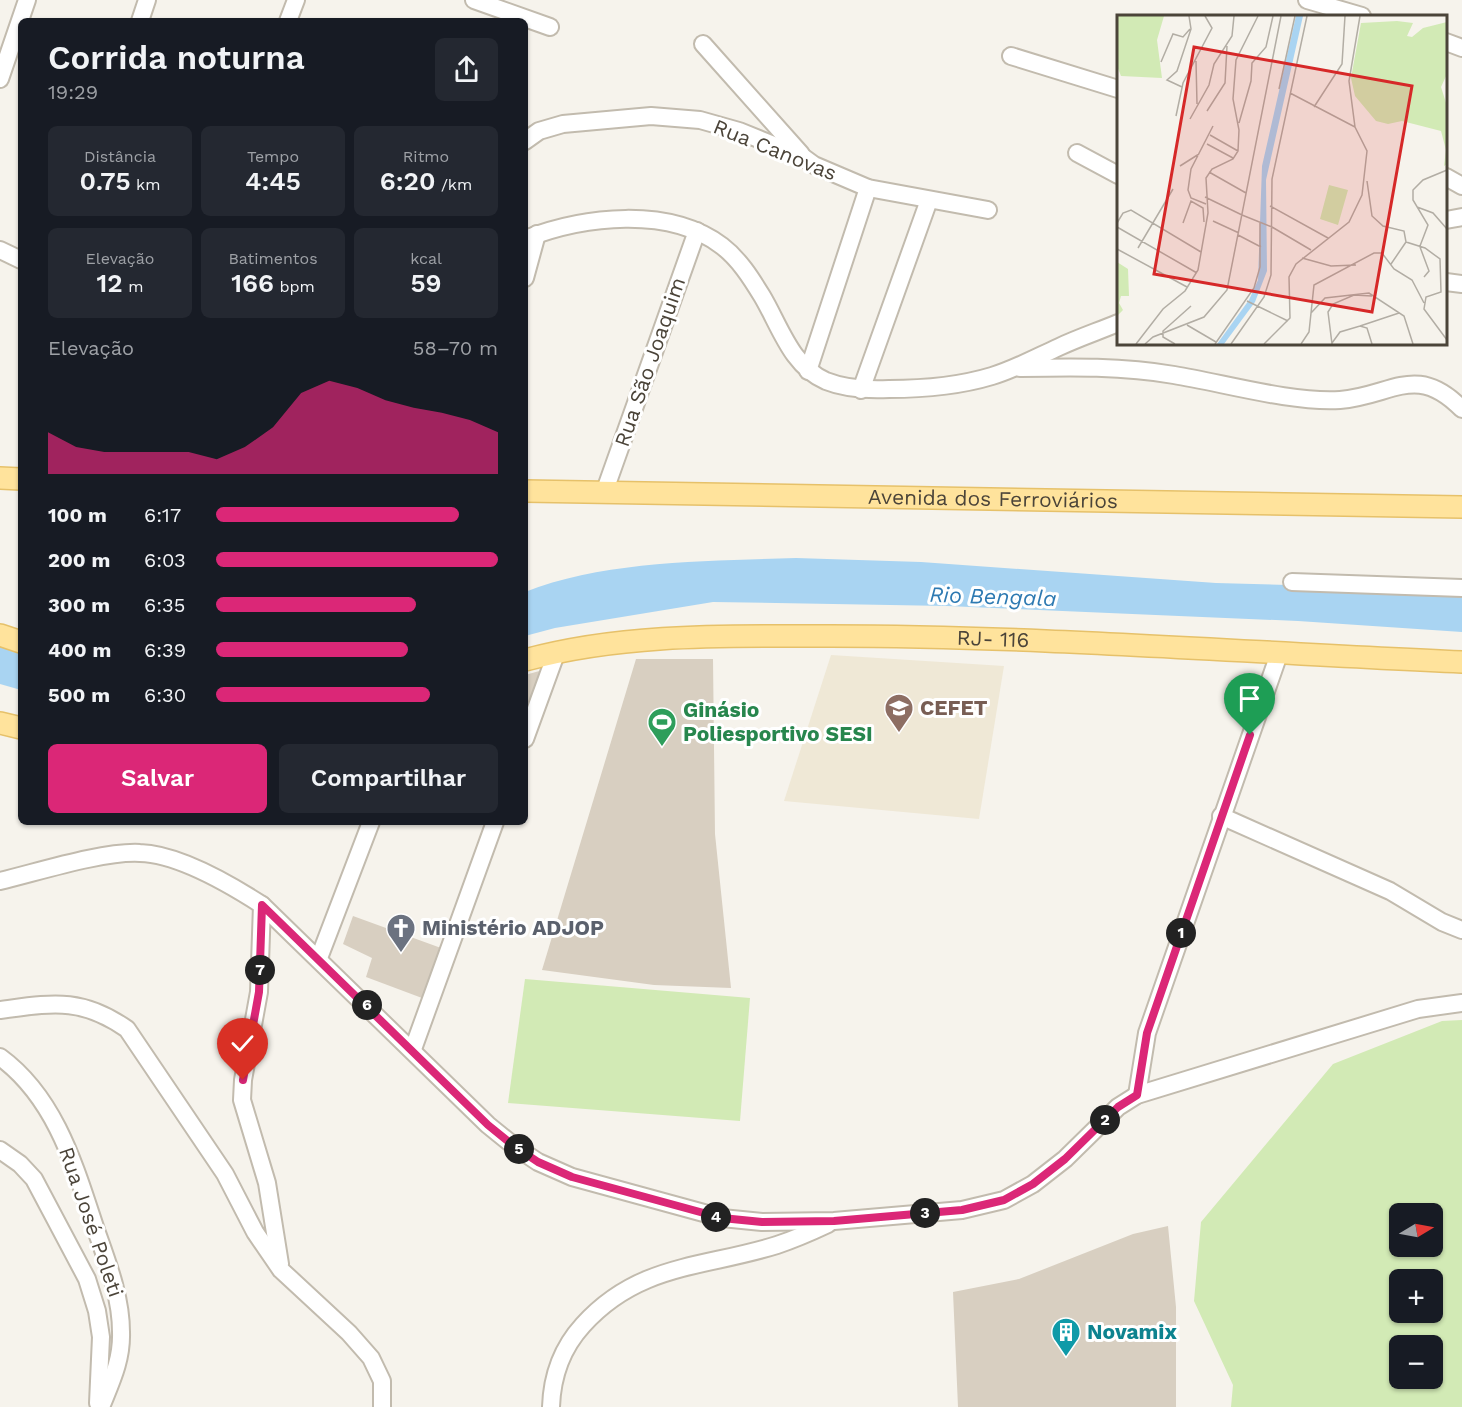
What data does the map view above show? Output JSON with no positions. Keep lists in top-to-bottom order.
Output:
{
  "streets": {
    "main road": ["Avenida dos Ferroviários", "RJ- 116"],
    "street": ["Rua Canovas", "Rua São Joaquim", "Rua José Poleti"]
  },
  "crossings": [
    ["Rua São Joaquim", "Avenida dos Ferroviários"]
  ],
  "water": ["Rio Bengala"],
  "places": {
    "school or university": ["CEFET"],
    "sports": ["Ginásio Poliesportivo SESI"],
    "church": ["Ministério ADJOP"],
    "building": ["Novamix"]
  },
  "north": "right",
  "page": {
    "heading": ["Corrida noturna", "19:29"],
    "stats": [
      ["Distância", "0.75 km"],
      ["Tempo", "4:45"],
      ["Ritmo", "6:20 /km"],
      ["Elevação", "12 m"],
      ["Batimentos", "166 bpm"],
      ["kcal", "59"]
    ],
    "chart": ["Elevação", "58–70 m"],
    "list": [
      {
        "name": "100 m",
        "note": "6:17"
      },
      {
        "name": "200 m",
        "note": "6:03"
      },
      {
        "name": "300 m",
        "note": "6:35"
      },
      {
        "name": "400 m",
        "note": "6:39"
      },
      {
        "name": "500 m",
        "note": "6:30"
      }
    ],
    "buttons": ["Salvar", "Compartilhar"],
    "pins": [
      "1",
      "7",
      "6",
      "2",
      "5",
      "3",
      "4"
    ],
    "map_buttons": ["+", "−"]
  }
}
